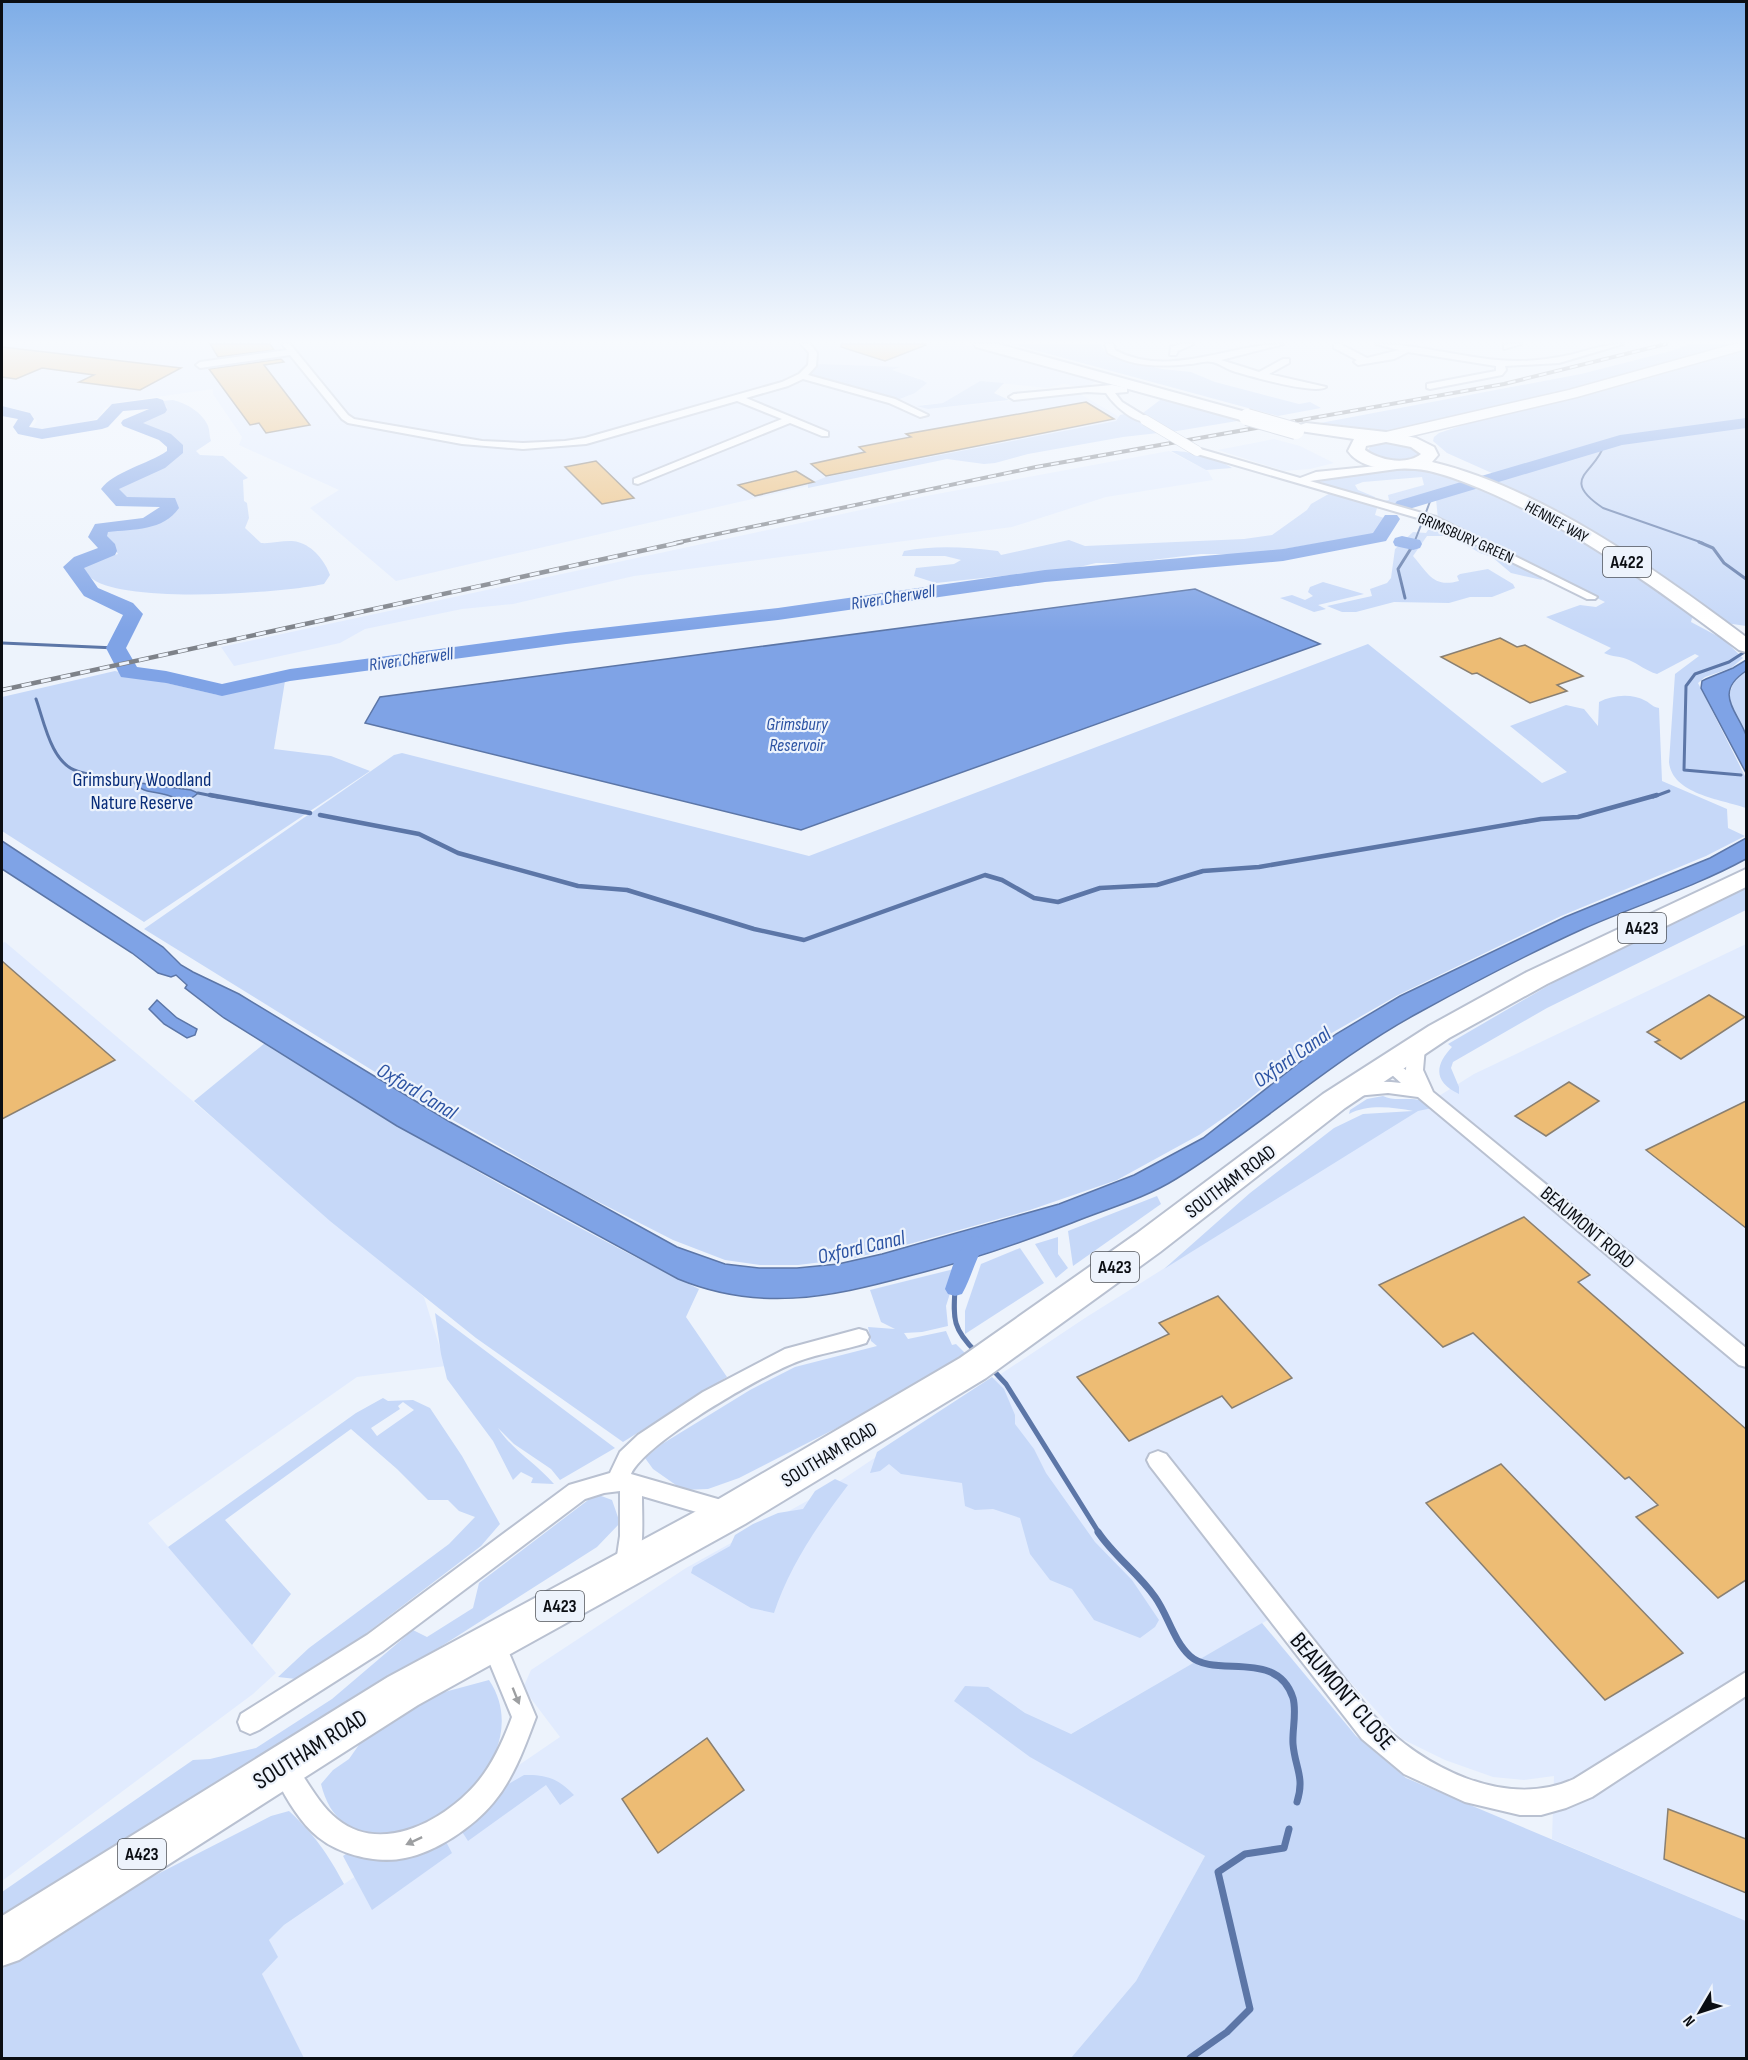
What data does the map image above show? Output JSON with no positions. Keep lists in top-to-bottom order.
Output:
{
  "streets": {
    "highway": [
      "HENNEF WAY",
      "A422",
      "A423",
      "SOUTHAM ROAD"
    ],
    "street": ["GRIMSBURY GREEN", "BEAUMONT ROAD", "BEAUMONT CLOSE"]
  },
  "crossings": [
    ["SOUTHAM ROAD", "BEAUMONT ROAD"]
  ],
  "water": ["River Cherwell", "Grimsbury Reservoir", "Oxford Canal"],
  "parks": ["Grimsbury Woodland Nature Reserve"],
  "north": "bottom left"
}
